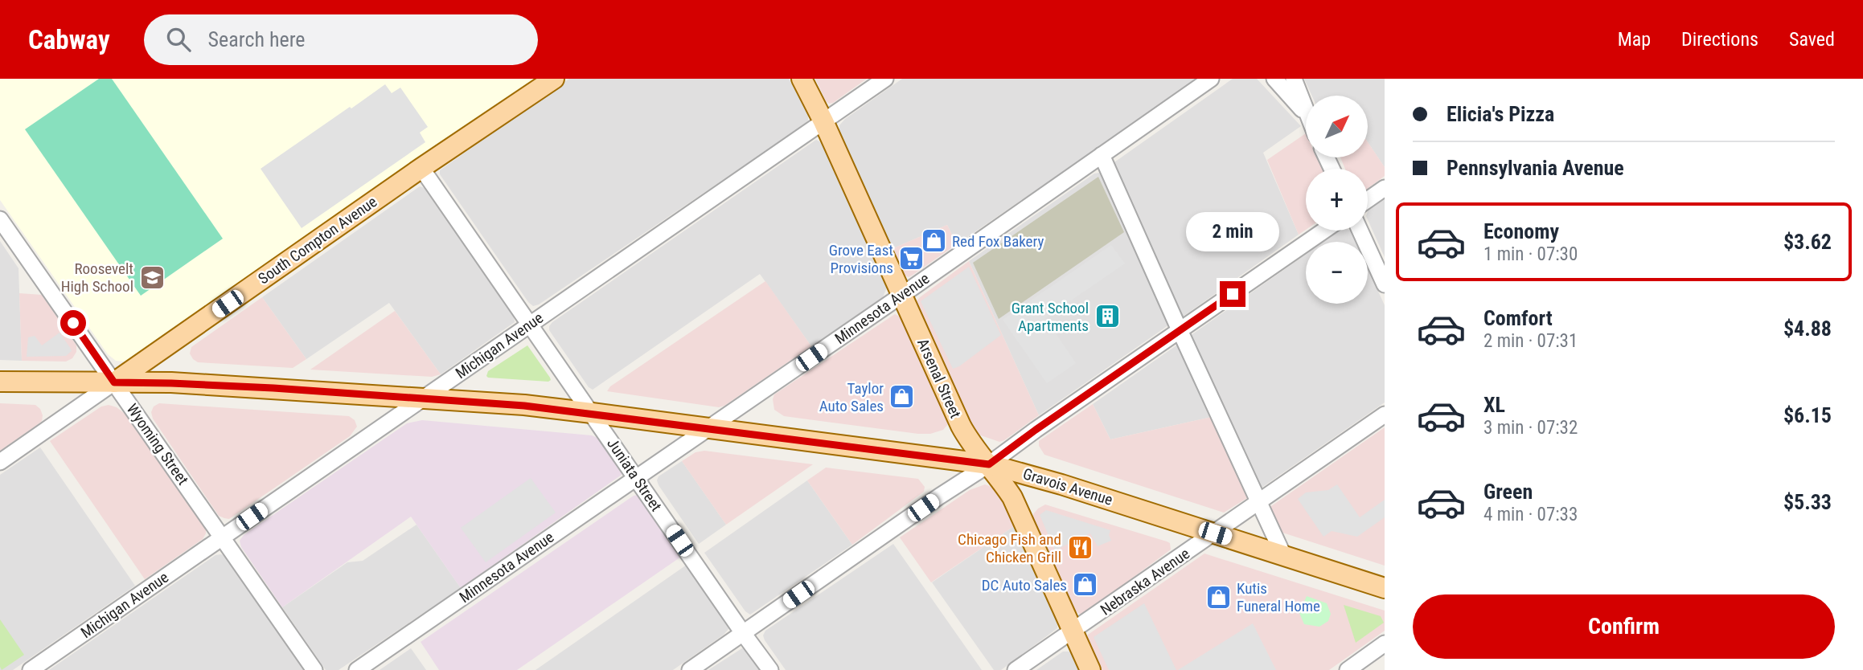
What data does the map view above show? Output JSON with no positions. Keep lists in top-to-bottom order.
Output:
{
  "streets": {
    "main road": ["South Compton Avenue", "Arsenal Street", "Gravois Avenue"],
    "street": [
      "Minnesota Avenue",
      "Michigan Avenue",
      "Wyoming Street",
      "Juniata Street",
      "Nebraska Avenue"
    ]
  },
  "crossings": [
    ["South Compton Avenue", "Wyoming Street"],
    ["South Compton Avenue", "Juniata Street"],
    ["South Compton Avenue", "Gravois Avenue"],
    ["Minnesota Avenue", "Arsenal Street"],
    ["Minnesota Avenue", "Juniata Street"],
    ["Minnesota Avenue", "Gravois Avenue"],
    ["Michigan Avenue", "Arsenal Street"],
    ["Michigan Avenue", "Wyoming Street"],
    ["Michigan Avenue", "Juniata Street"],
    ["Michigan Avenue", "Gravois Avenue"],
    ["Arsenal Street", "Gravois Avenue"],
    ["Arsenal Street", "Nebraska Avenue"],
    ["Wyoming Street", "Gravois Avenue"],
    ["Juniata Street", "Gravois Avenue"],
    ["Gravois Avenue", "Nebraska Avenue"]
  ],
  "places": {
    "shop": [
      "Red Fox Bakery",
      "Taylor Auto Sales",
      "DC Auto Sales",
      "Kutis Funeral Home"
    ],
    "supermarket": ["Grove East Provisions"],
    "school or university": ["Roosevelt High School"],
    "building": ["Grant School Apartments"],
    "restaurant": ["Chicago Fish and Chicken Grill"]
  },
  "north": "top right",
  "page": {
    "header": "Cabway",
    "search": "Search here",
    "nav": ["Map", "Directions", "Saved"],
    "banner": ["Elicia's Pizza", "Pennsylvania Avenue"],
    "map_buttons": ["+", "−"],
    "list": [
      {
        "name": "Economy",
        "note": "1 min · 07:30",
        "value": "$3.62"
      },
      {
        "name": "Comfort",
        "note": "2 min · 07:31",
        "value": "$4.88"
      },
      {
        "name": "XL",
        "note": "3 min · 07:32",
        "value": "$6.15"
      },
      {
        "name": "Green",
        "note": "4 min · 07:33",
        "value": "$5.33"
      }
    ],
    "bubble": "2 min",
    "buttons": "Confirm"
  }
}
